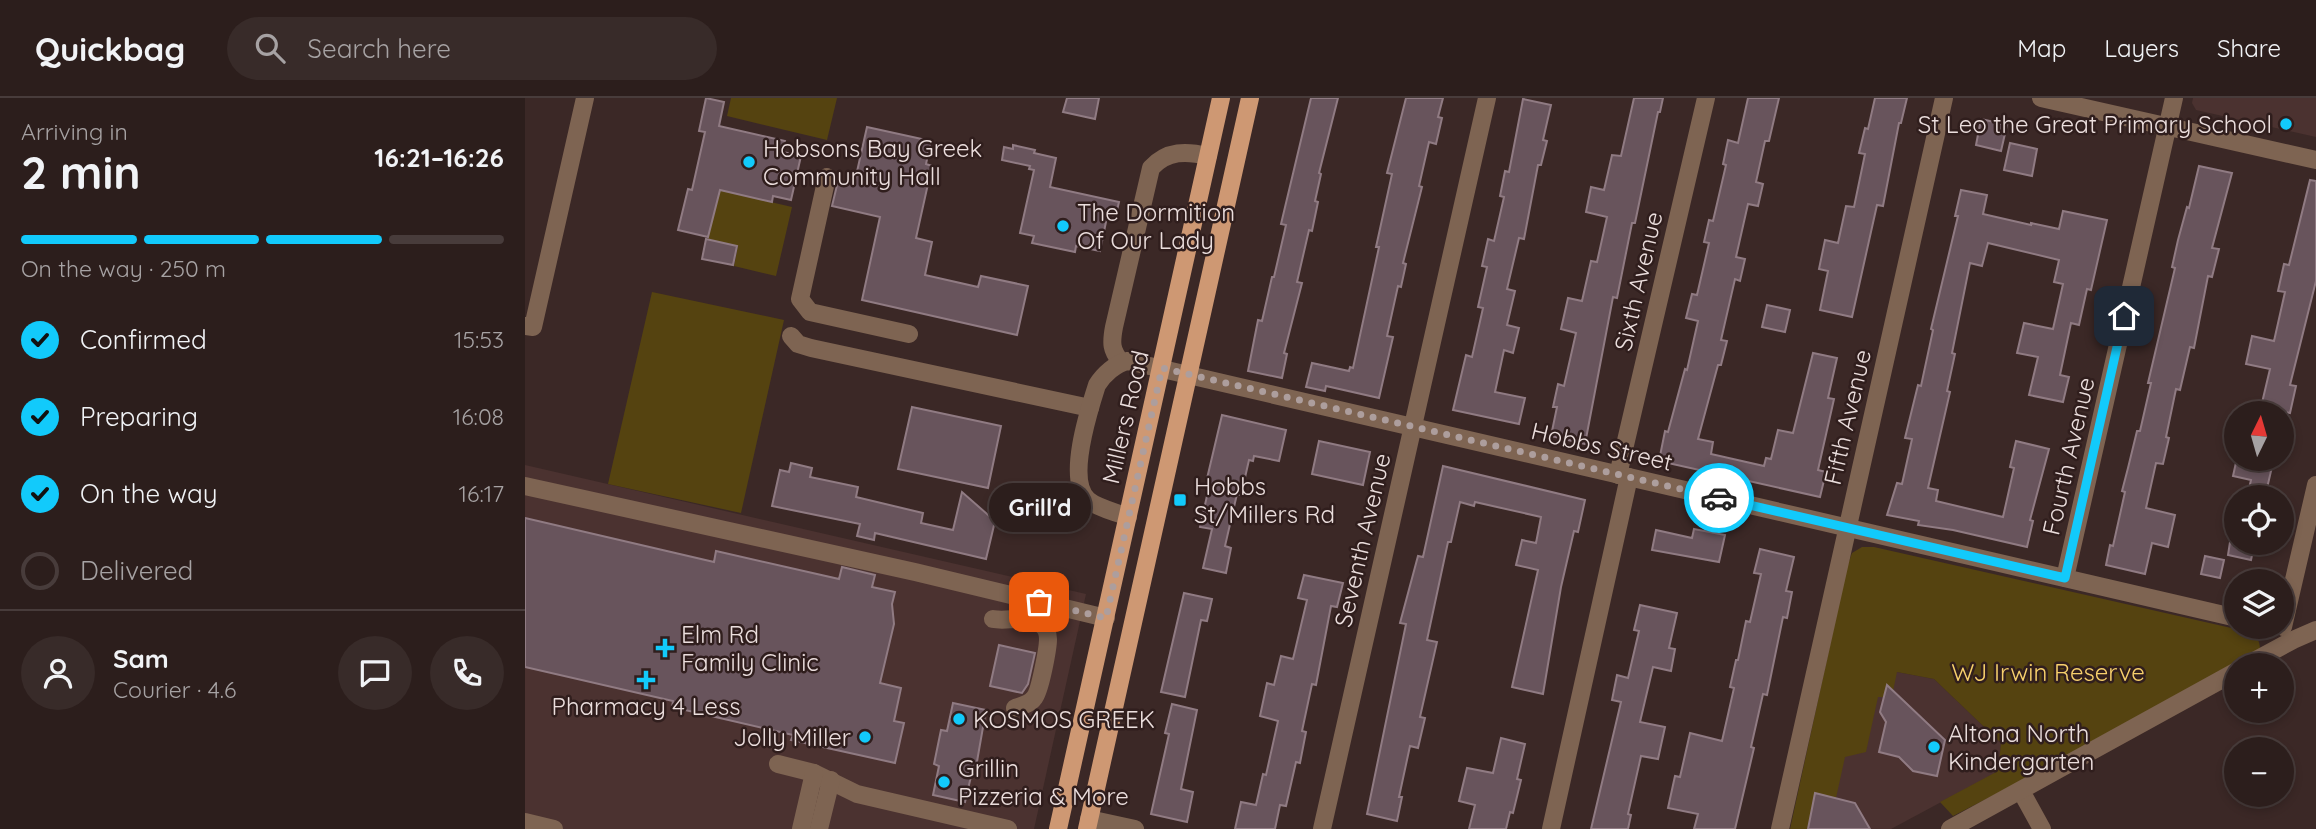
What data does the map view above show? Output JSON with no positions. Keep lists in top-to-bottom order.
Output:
{
  "streets": {
    "main road": ["Millers Road"],
    "street": [
      "Sixth Avenue",
      "Fifth Avenue",
      "Hobbs Street",
      "Fourth Avenue",
      "Seventh Avenue"
    ]
  },
  "crossings": [
    ["Sixth Avenue", "Hobbs Street"],
    ["Millers Road", "Hobbs Street"],
    ["Fifth Avenue", "Hobbs Street"],
    ["Hobbs Street", "Fourth Avenue"],
    ["Hobbs Street", "Seventh Avenue"]
  ],
  "parks": ["WJ Irwin Reserve"],
  "places": {
    "other": [
      "St Leo the Great Primary School",
      "Hobsons Bay Greek Community Hall",
      "The Dormition Of Our Lady",
      "Grill'd",
      "KOSMOS GREEK",
      "Jolly Miller",
      "Altona North Kindergarten",
      "Grillin Pizzeria & More"
    ],
    "transit": ["Hobbs St/Millers Rd"],
    "health": ["Elm Rd Family Clinic", "Pharmacy 4 Less"]
  },
  "north": "top",
  "page": {
    "header": "Quickbag",
    "search": "Search here",
    "nav": ["Map", "Layers", "Share"],
    "heading": ["2 min", "Arriving in", "16:21–16:26"],
    "panel": ["Sam", "Courier · 4.6"],
    "bar": "On the way · 250 m",
    "list": [
      ["Confirmed", "15:53"],
      ["Preparing", "16:08"],
      ["On the way", "16:17"],
      "Delivered"
    ],
    "map_buttons": ["+", "−"],
    "bubble": "Grill'd"
  }
}
